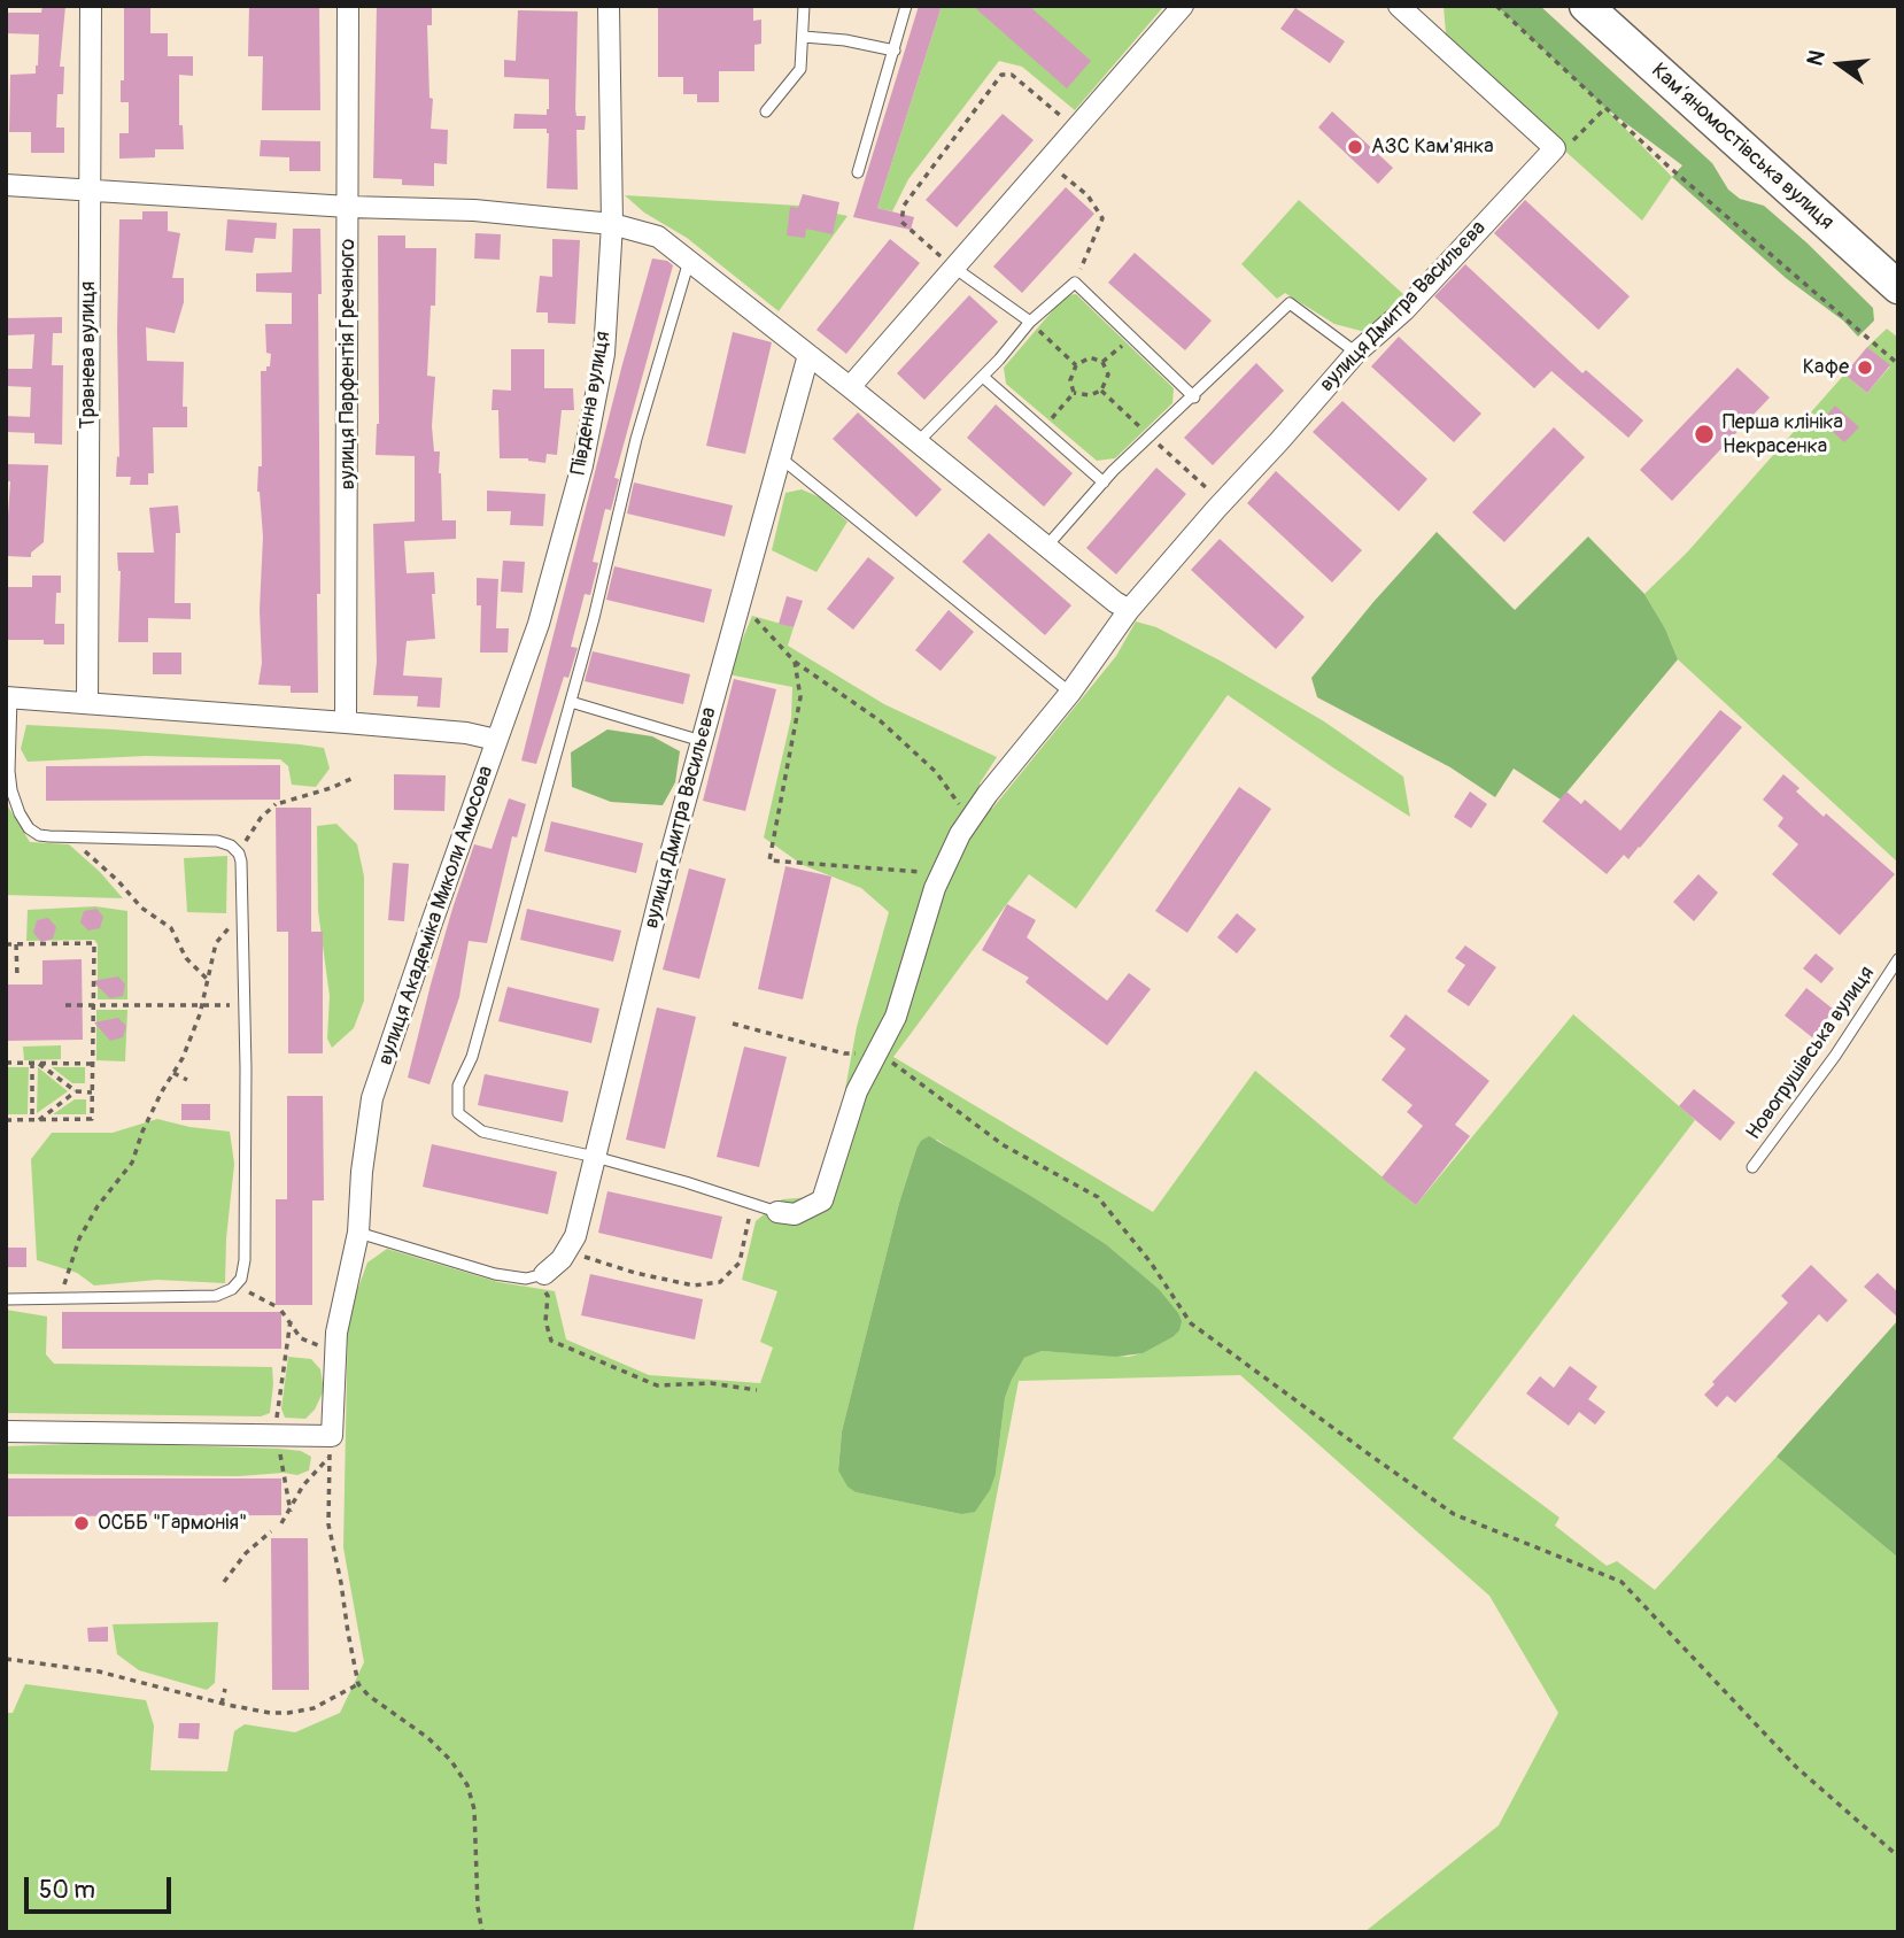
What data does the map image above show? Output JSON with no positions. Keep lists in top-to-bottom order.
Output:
{
  "streets": {
    "main road": ["Камʼяномостівська вулиця"],
    "street": [
      "вулиця Дмитра Васильєва",
      "Травнева вулиця",
      "вулиця Парфентія Гречаного",
      "Південна вулиця",
      "вулиця Академіка Миколи Амосова"
    ],
    "lane": ["Новогрушівська вулиця"]
  },
  "crossings": [
    ["Травнева вулиця", "вулиця Академіка Миколи Амосова"],
    ["вулиця Парфентія Гречаного", "вулиця Академіка Миколи Амосова"],
    ["Південна вулиця", "вулиця Академіка Миколи Амосова"]
  ],
  "places": [
    "АЗС Кам'янка",
    "Кафе",
    "Перша клініка Некрасенка",
    "ОСББ \"Гармонія\""
  ],
  "scale_bar": "50 m",
  "north": "left"
}
